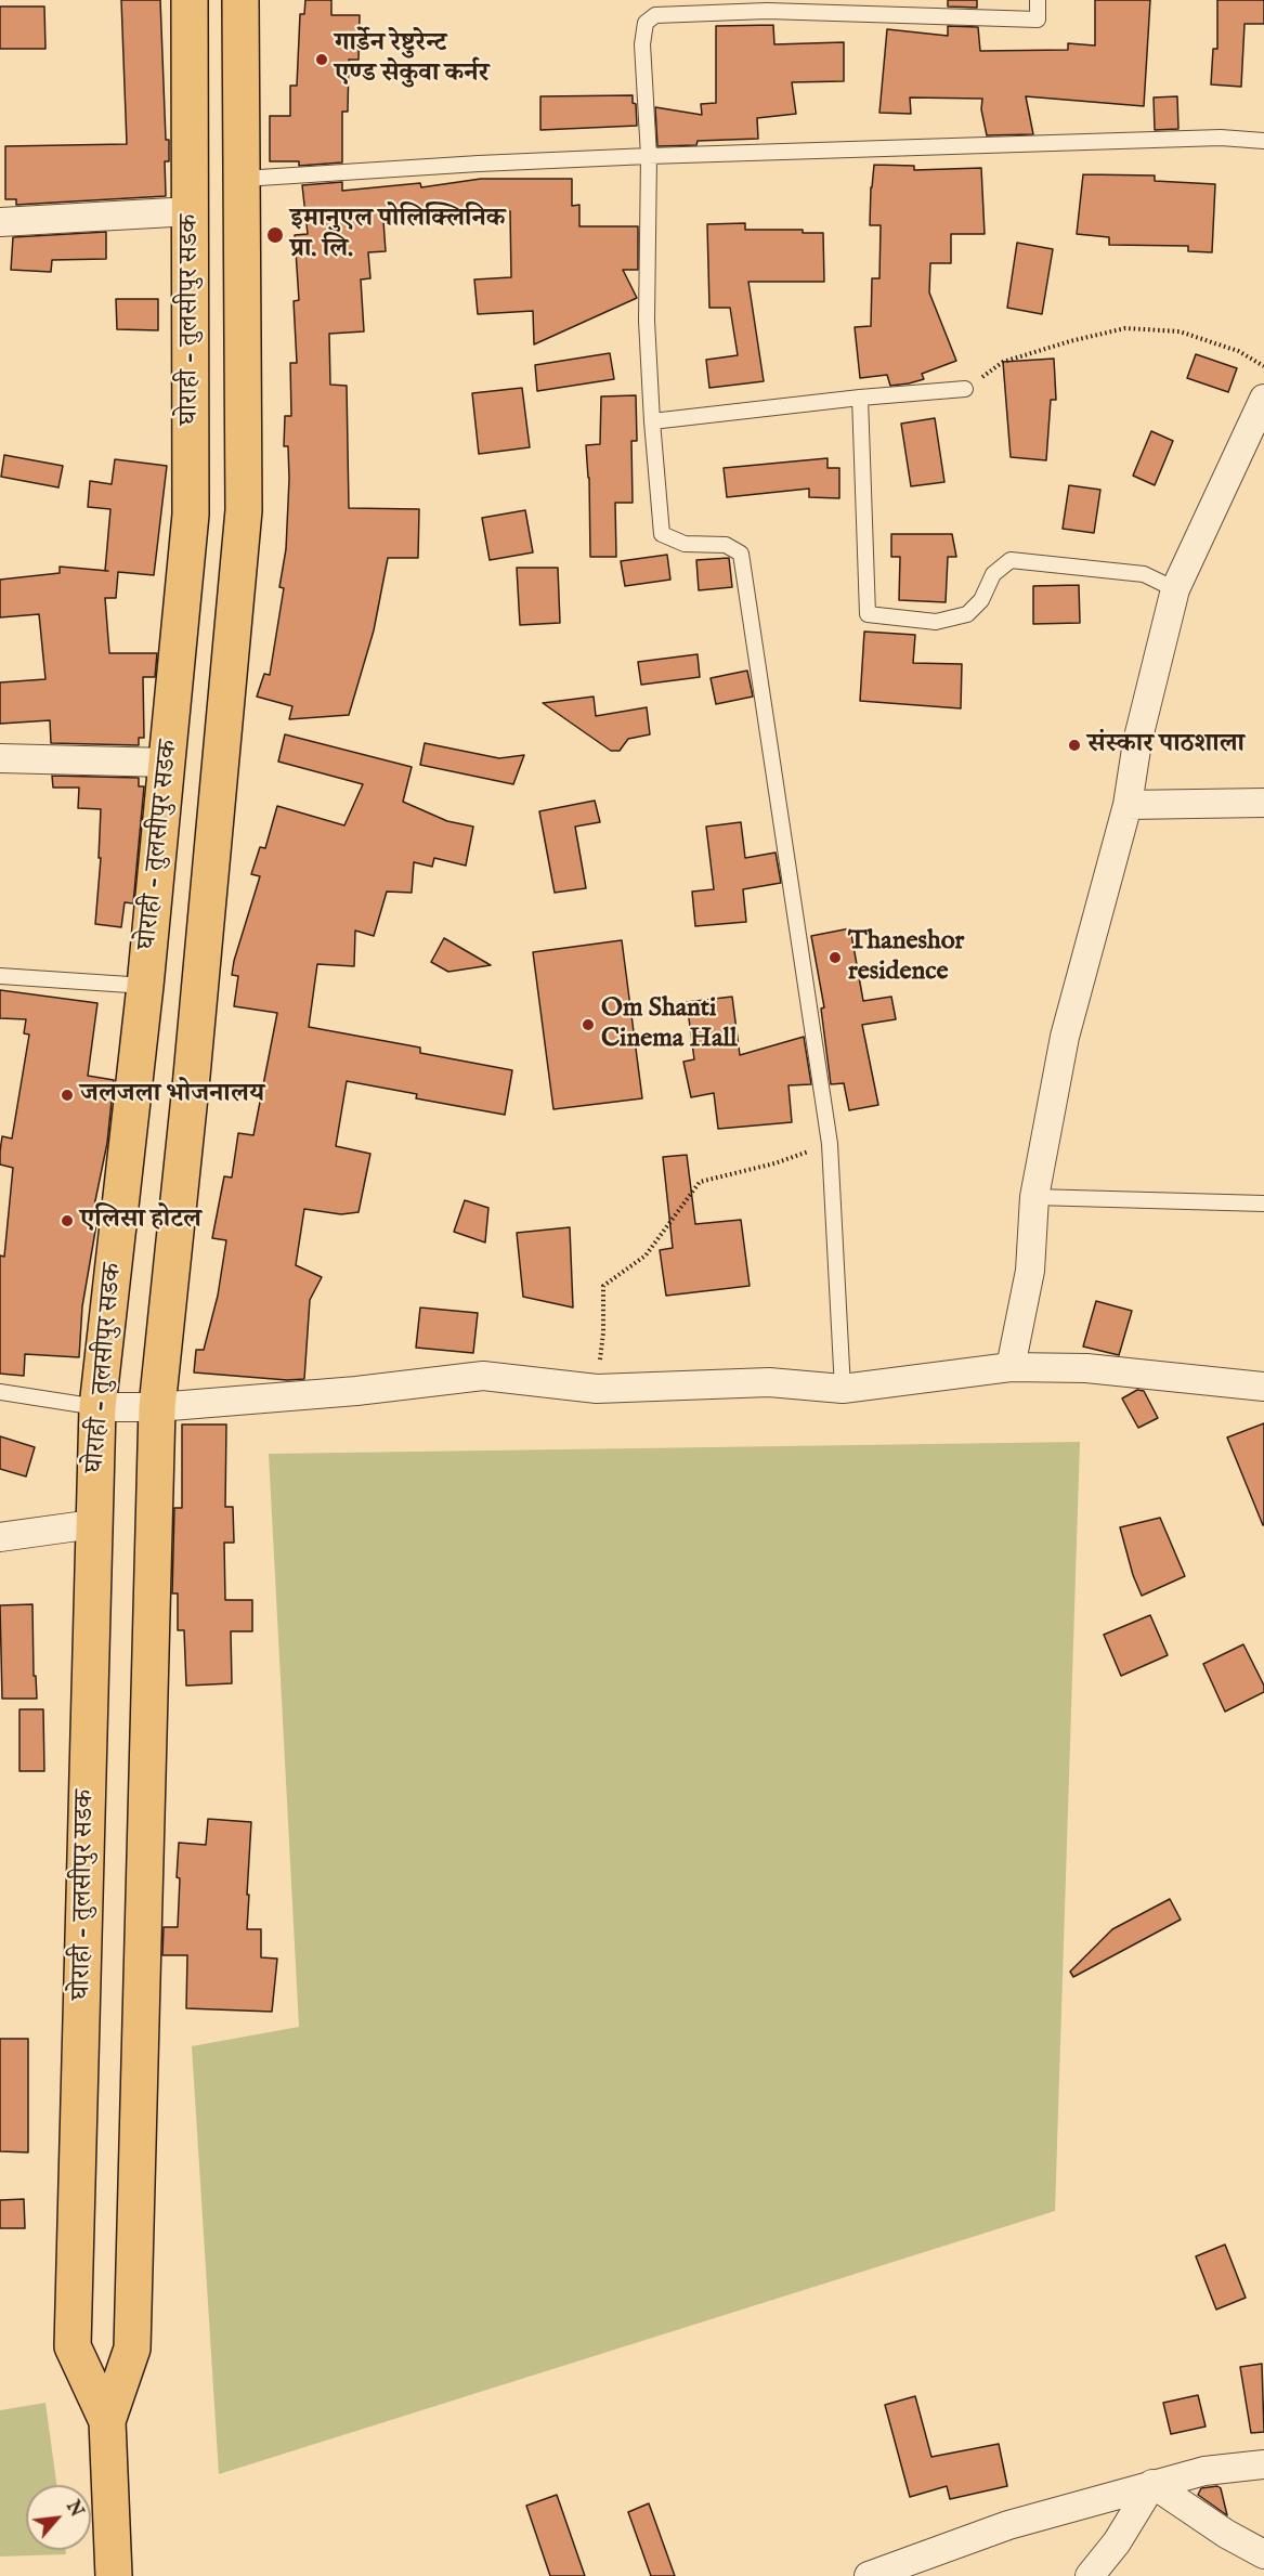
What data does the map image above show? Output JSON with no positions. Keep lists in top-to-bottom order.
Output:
{
  "streets": {
    "main road": ["घोराही - तुलसीपुर सडक"]
  },
  "places": [
    "गार्डेन रेष्टुरेन्ट एण्ड सेकुवा कर्नर",
    "इमानुएल पोलिक्लिनिक प्रा. लि.",
    "संस्कार पाठशाला",
    "Thaneshor residence",
    "Om Shanti Cinema Hall",
    "जलजला भोजनालय",
    "एलिसा होटल"
  ],
  "north": "top right"
}
